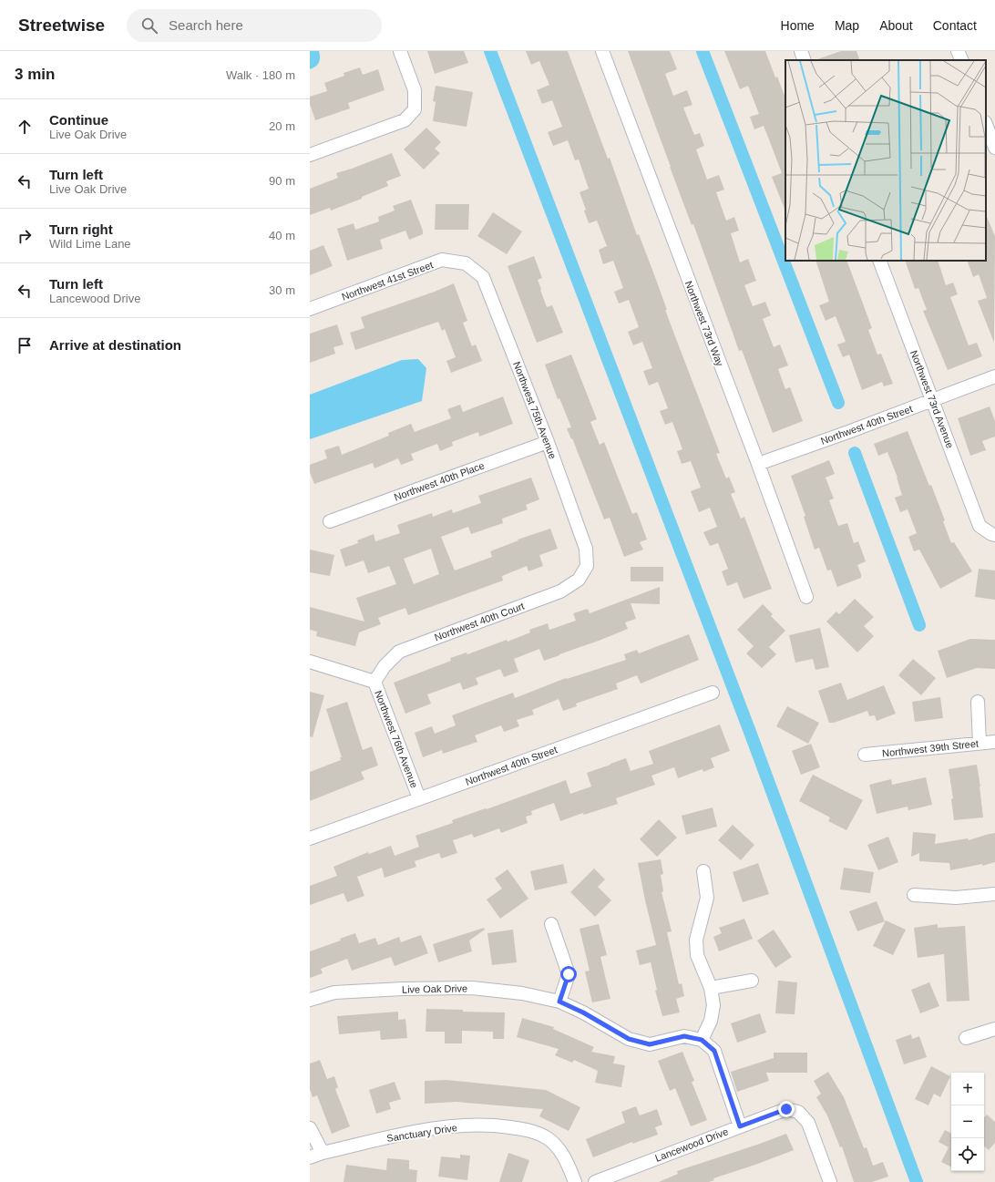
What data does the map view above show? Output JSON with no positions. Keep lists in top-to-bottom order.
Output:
{
  "streets": {
    "street": [
      "Northwest 41st Street",
      "Northwest 73rd Way",
      "Northwest 73rd Avenue",
      "Northwest 75th Avenue",
      "Northwest 40th Street",
      "Northwest 40th Place",
      "Northwest 40th Court",
      "Northwest 76th Avenue",
      "Northwest 39th Street",
      "Live Oak Drive",
      "Sanctuary Drive",
      "Lancewood Drive"
    ]
  },
  "crossings": [
    ["Northwest 41st Street", "Northwest 75th Avenue"],
    ["Northwest 73rd Way", "Northwest 40th Street"],
    ["Northwest 73rd Avenue", "Northwest 40th Street"],
    ["Northwest 75th Avenue", "Northwest 40th Place"],
    ["Northwest 75th Avenue", "Northwest 40th Court"],
    ["Northwest 40th Street", "Northwest 76th Avenue"],
    ["Northwest 40th Court", "Northwest 76th Avenue"]
  ],
  "page": {
    "header": "Streetwise",
    "search": "Search here",
    "nav": [
      "Home",
      "Map",
      "About",
      "Contact"
    ],
    "heading": ["3 min", "Walk · 180 m"],
    "list": [
      ["Continue", "Live Oak Drive", "20 m"],
      ["Turn left", "Live Oak Drive", "90 m"],
      ["Turn right", "Wild Lime Lane", "40 m"],
      ["Turn left", "Lancewood Drive", "30 m"],
      "Arrive at destination"
    ],
    "map_buttons": ["+", "−"]
  }
}
